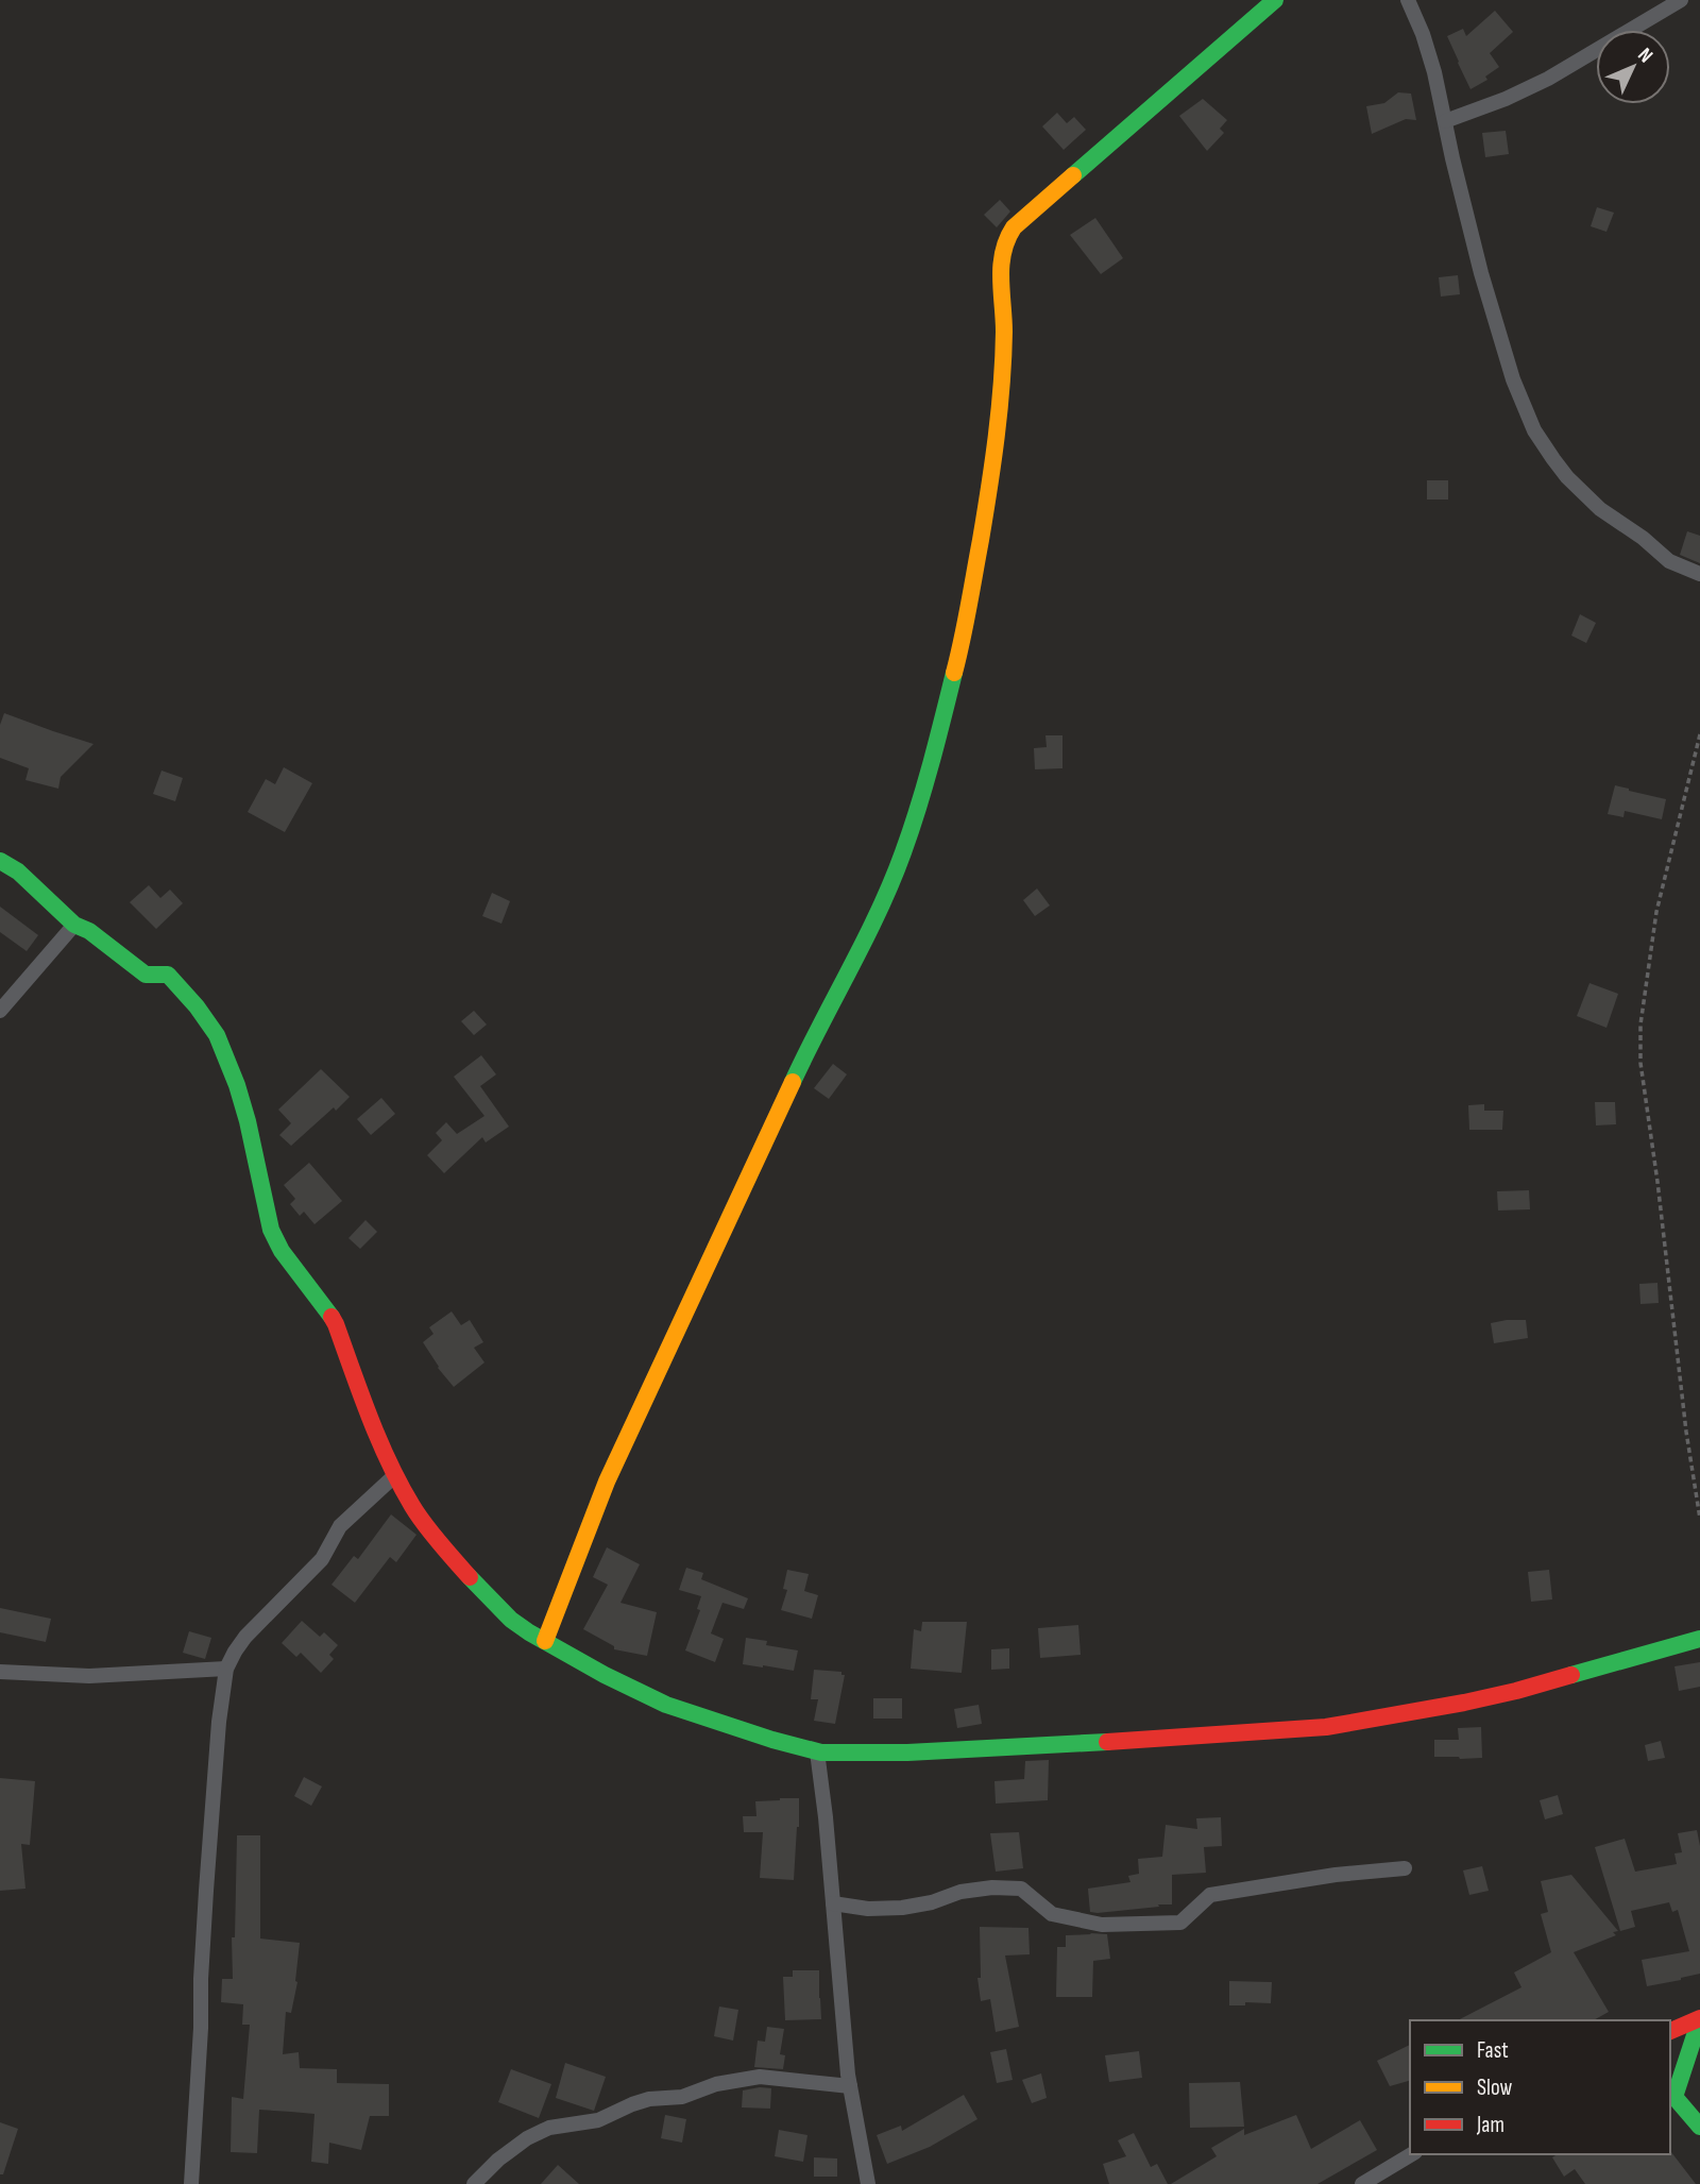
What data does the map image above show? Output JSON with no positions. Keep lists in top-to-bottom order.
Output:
{
  "legend": ["Fast", "Slow", "Jam"],
  "north": "top right"
}
